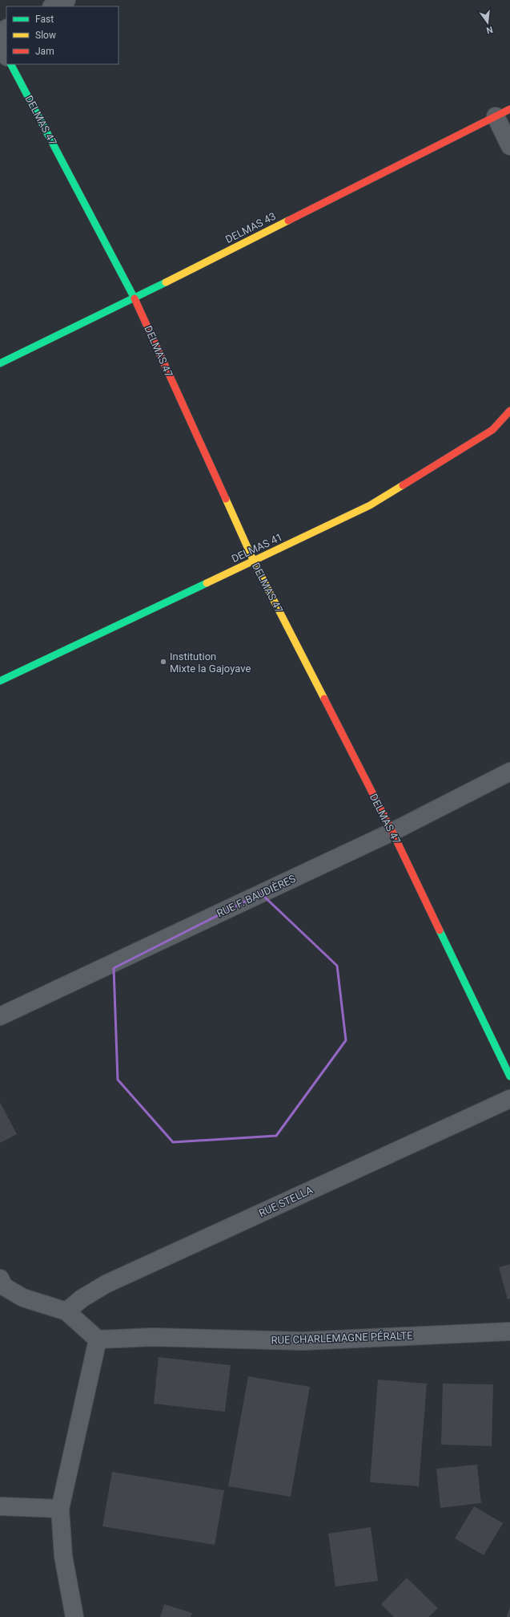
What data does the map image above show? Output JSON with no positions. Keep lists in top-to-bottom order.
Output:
{
  "streets": {
    "street": [
      "DELMAS 47",
      "DELMAS 43",
      "DELMAS 41",
      "RUE F. BAUDIÈRES",
      "RUE STELLA",
      "RUE CHARLEMAGNE PÉRALTE"
    ]
  },
  "crossings": [
    ["DELMAS 47", "DELMAS 43"],
    ["DELMAS 47", "DELMAS 41"],
    ["DELMAS 47", "RUE F. BAUDIÈRES"]
  ],
  "places": ["Institution Mixte la Gajoyave"],
  "legend": ["Fast", "Slow", "Jam"],
  "north": "bottom"
}
